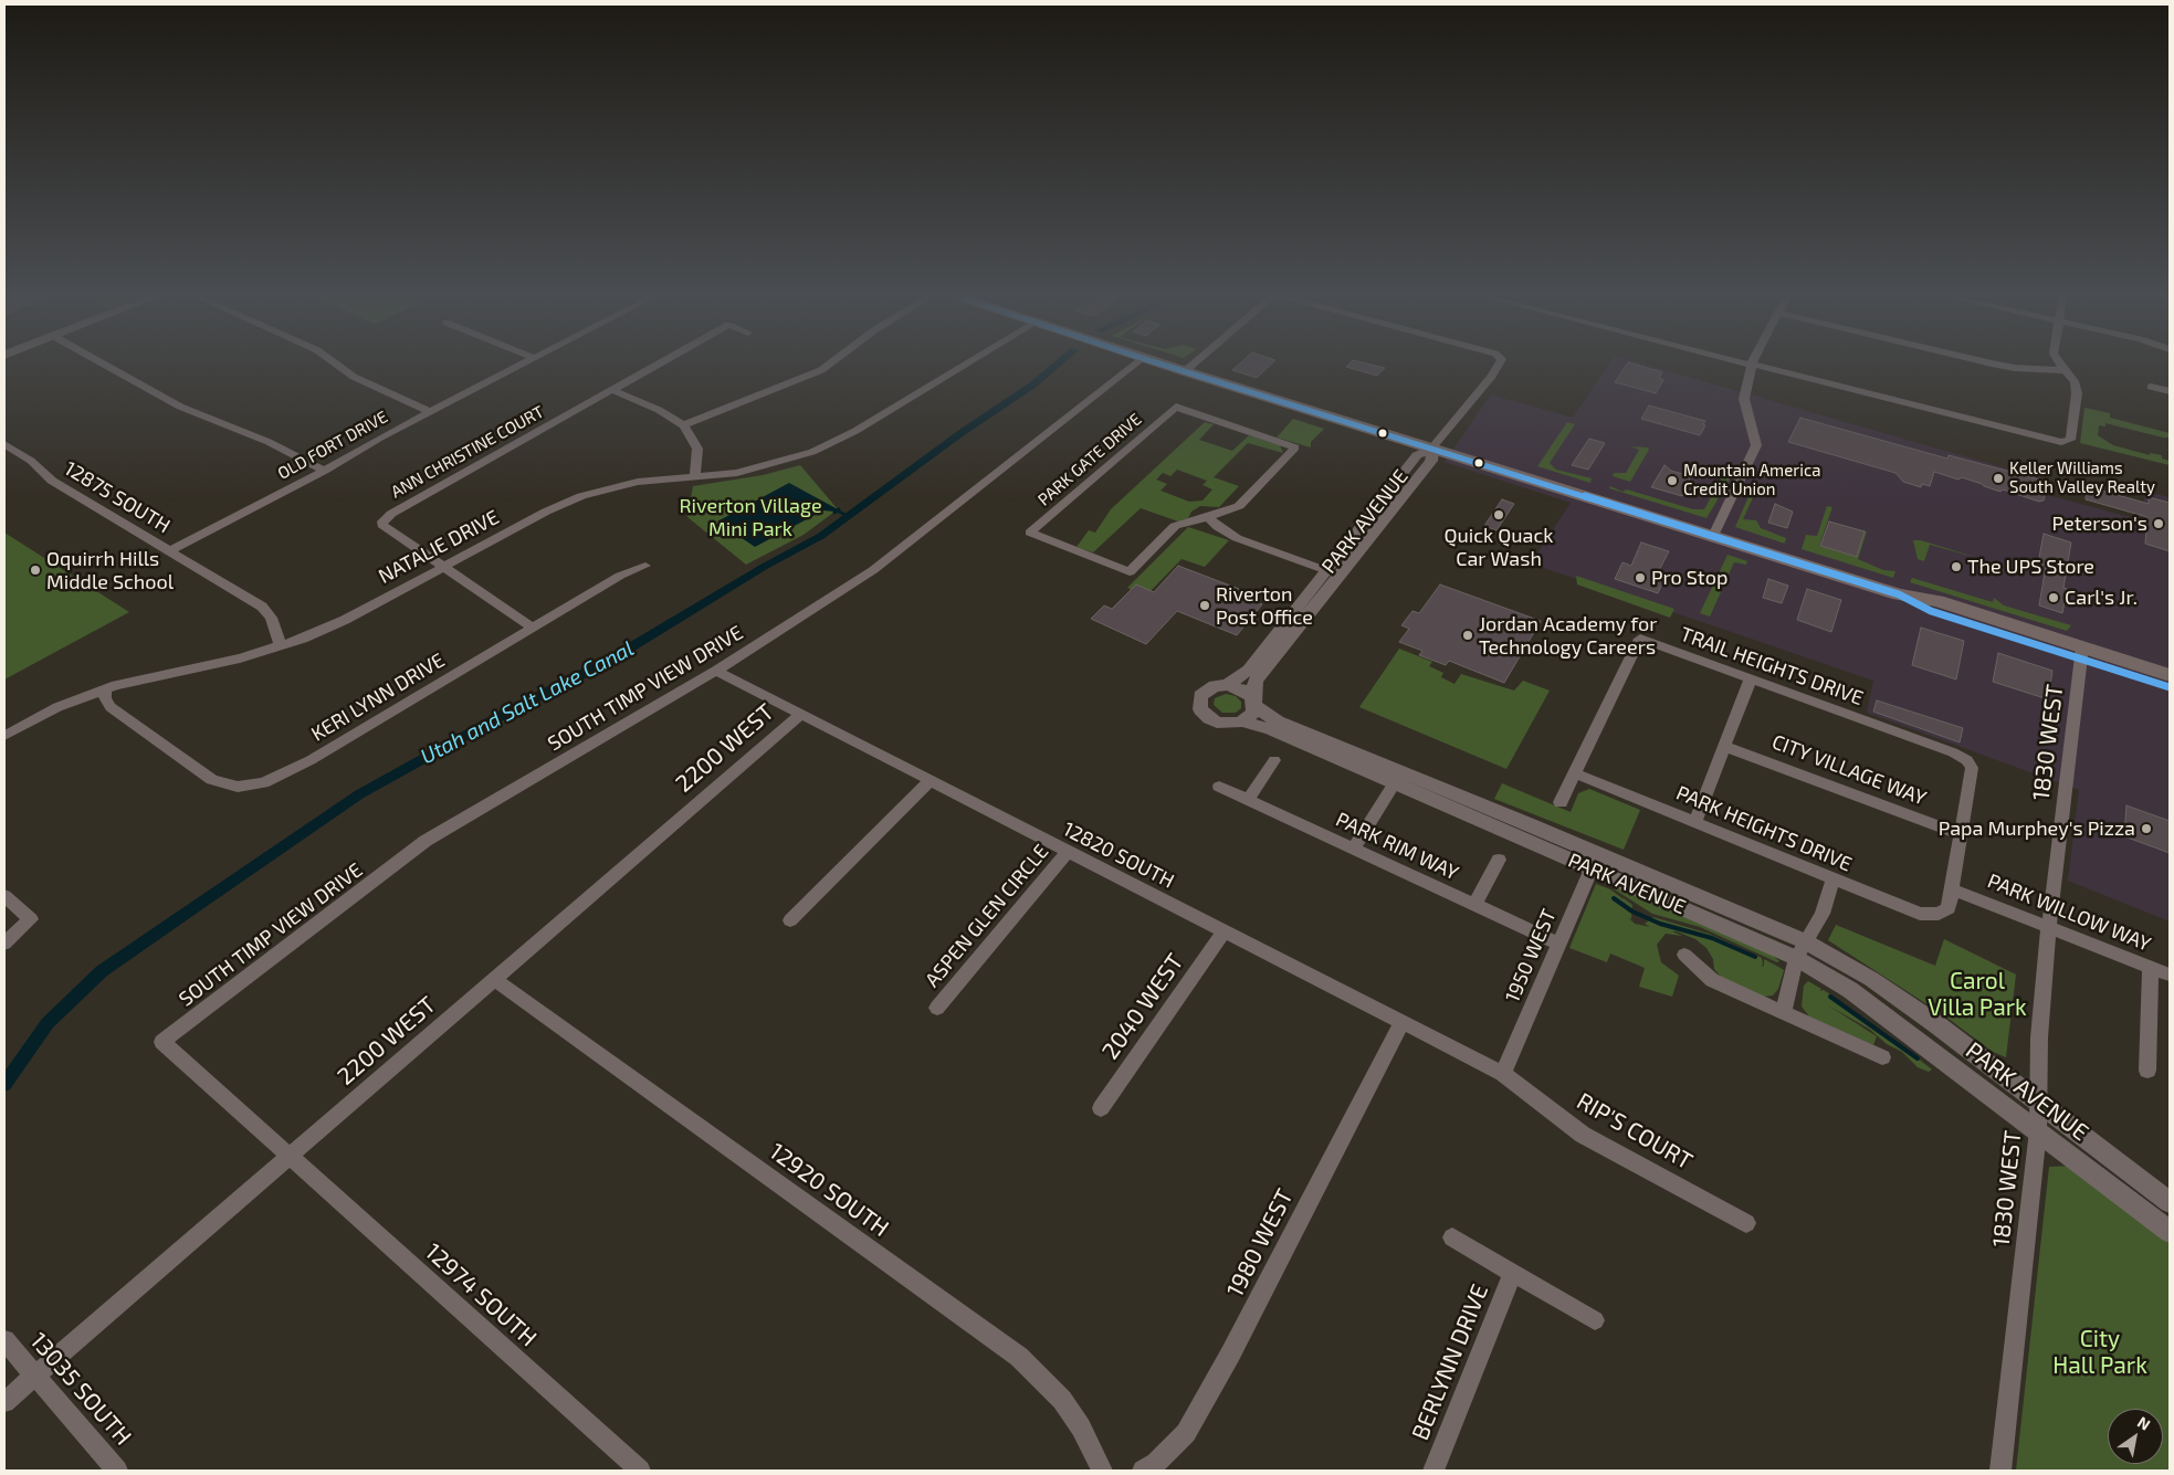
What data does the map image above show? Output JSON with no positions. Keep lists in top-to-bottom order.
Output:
{
  "streets": {
    "street": [
      "OLD FORT DRIVE",
      "ANN CHRISTINE COURT",
      "PARK GATE DRIVE",
      "12875 SOUTH",
      "PARK AVENUE",
      "NATALIE DRIVE",
      "TRAIL HEIGHTS DRIVE",
      "SOUTH TIMP VIEW DRIVE",
      "KERI LYNN DRIVE",
      "1830 WEST",
      "2200 WEST",
      "CITY VILLAGE WAY",
      "PARK HEIGHTS DRIVE",
      "PARK RIM WAY",
      "12820 SOUTH",
      "PARK WILLOW WAY",
      "ASPEN GLEN CIRCLE",
      "1950 WEST",
      "2040 WEST",
      "RIP'S COURT",
      "12920 SOUTH",
      "1980 WEST",
      "12974 SOUTH",
      "BERLYNN DRIVE",
      "13035 SOUTH"
    ]
  },
  "crossings": [
    ["OLD FORT DRIVE", "12875 SOUTH"],
    ["ANN CHRISTINE COURT", "NATALIE DRIVE"],
    ["12875 SOUTH", "NATALIE DRIVE"],
    ["PARK AVENUE", "1830 WEST"],
    ["PARK AVENUE", "1950 WEST"],
    ["NATALIE DRIVE", "KERI LYNN DRIVE"],
    ["TRAIL HEIGHTS DRIVE", "CITY VILLAGE WAY"],
    ["TRAIL HEIGHTS DRIVE", "PARK HEIGHTS DRIVE"],
    ["SOUTH TIMP VIEW DRIVE", "12820 SOUTH"],
    ["SOUTH TIMP VIEW DRIVE", "12974 SOUTH"],
    ["1830 WEST", "PARK WILLOW WAY"],
    ["2200 WEST", "12820 SOUTH"],
    ["2200 WEST", "12920 SOUTH"],
    ["2200 WEST", "12974 SOUTH"],
    ["2200 WEST", "13035 SOUTH"],
    ["PARK HEIGHTS DRIVE", "PARK WILLOW WAY"],
    ["PARK RIM WAY", "1950 WEST"],
    ["12820 SOUTH", "ASPEN GLEN CIRCLE"],
    ["12820 SOUTH", "1950 WEST"],
    ["12820 SOUTH", "2040 WEST"],
    ["12820 SOUTH", "RIP'S COURT"],
    ["12820 SOUTH", "1980 WEST"],
    ["1950 WEST", "RIP'S COURT"]
  ],
  "water": ["Utah and Salt Lake Canal"],
  "parks": ["Riverton Village Mini Park", "Carol Villa Park", "City Hall Park"],
  "places": [
    "Keller Williams South Valley Realty",
    "Mountain America Credit Union",
    "Quick Quack Car Wash",
    "Peterson's",
    "The UPS Store",
    "Oquirrh Hills Middle School",
    "Pro Stop",
    "Carl's Jr.",
    "Riverton Post Office",
    "Jordan Academy for Technology Careers",
    "Papa Murphey's Pizza"
  ],
  "north": "top right"
}
